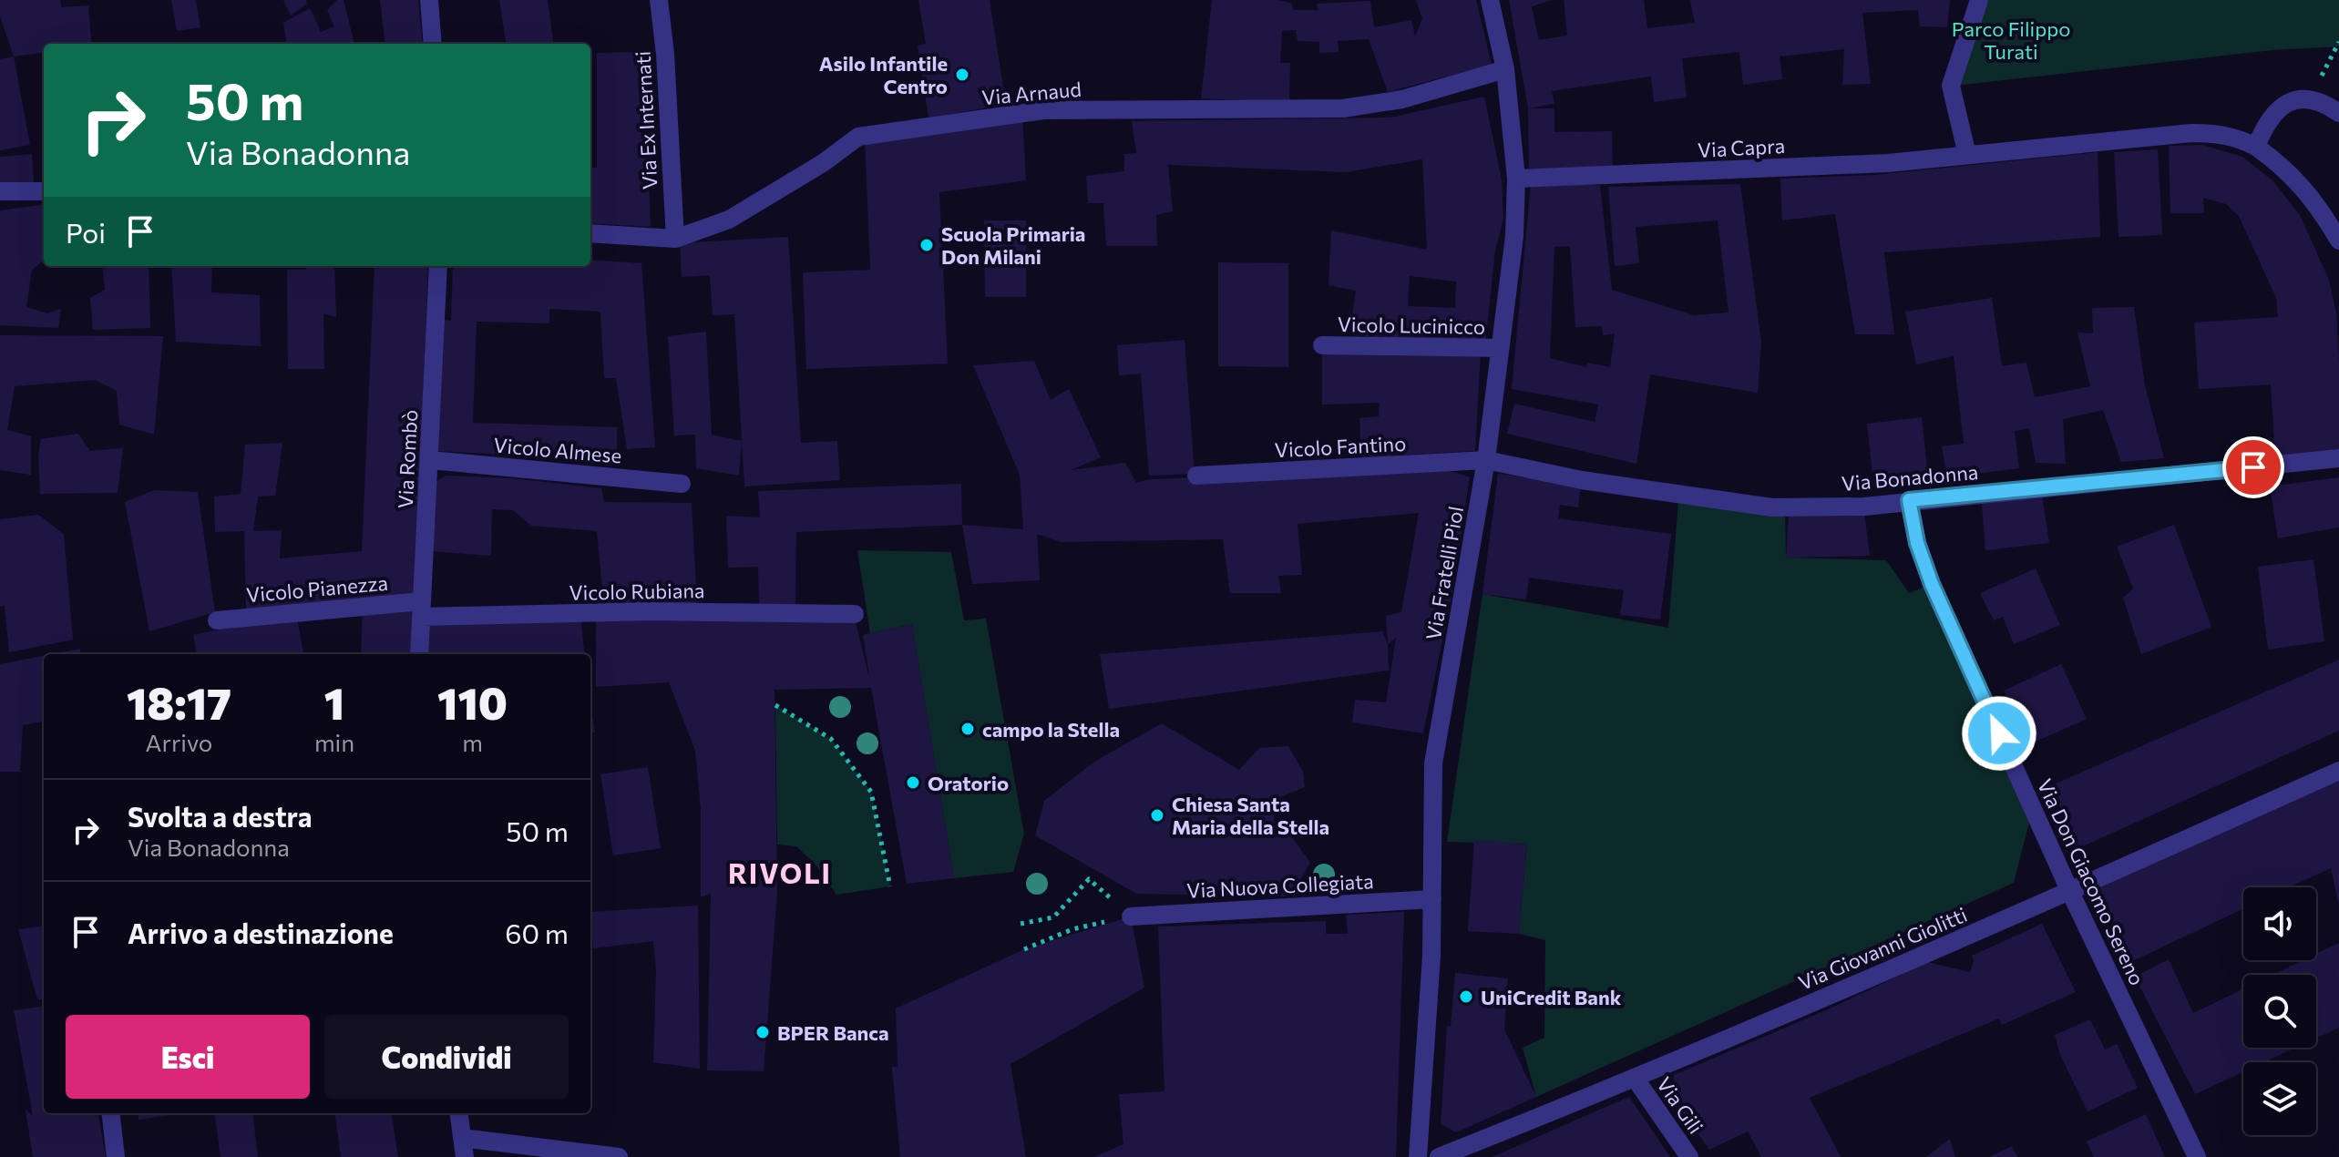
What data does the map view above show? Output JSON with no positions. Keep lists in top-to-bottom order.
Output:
{
  "streets": {
    "street": [
      "Via Arnaud",
      "Via Ex Internati",
      "Via Capra",
      "Vicolo Lucinicco",
      "Vicolo Fantino",
      "Vicolo Almese",
      "Via Rombò",
      "Via Bonadonna",
      "Via Fratelli Piol",
      "Vicolo Pianezza",
      "Vicolo Rubiana",
      "Via Don Giacomo Sereno",
      "Via Nuova Collegiata",
      "Via Giovanni Giolitti",
      "Via Gili"
    ]
  },
  "crossings": [
    ["Via Arnaud", "Via Ex Internati"],
    ["Via Arnaud", "Via Fratelli Piol"],
    ["Via Capra", "Via Fratelli Piol"],
    ["Vicolo Lucinicco", "Via Fratelli Piol"],
    ["Vicolo Fantino", "Via Bonadonna"],
    ["Vicolo Fantino", "Via Fratelli Piol"],
    ["Vicolo Almese", "Via Rombò"],
    ["Via Rombò", "Vicolo Pianezza"],
    ["Via Rombò", "Vicolo Rubiana"],
    ["Via Bonadonna", "Via Fratelli Piol"],
    ["Via Bonadonna", "Via Don Giacomo Sereno"],
    ["Via Fratelli Piol", "Via Nuova Collegiata"],
    ["Vicolo Pianezza", "Vicolo Rubiana"],
    ["Via Don Giacomo Sereno", "Via Giovanni Giolitti"],
    ["Via Giovanni Giolitti", "Via Gili"]
  ],
  "districts": ["RIVOLI"],
  "parks": ["Parco Filippo Turati"],
  "places": [
    "Asilo Infantile Centro",
    "Scuola Primaria Don Milani",
    "campo la Stella",
    "Oratorio",
    "Chiesa Santa Maria della Stella",
    "UniCredit Bank",
    "BPER Banca"
  ],
  "page": {
    "turn": ["50 m", "Via Bonadonna"],
    "then": "Poi",
    "eta": [
      "18:17",
      "Arrivo",
      "1",
      "min",
      "110",
      "m"
    ],
    "list": [
      {
        "name": "Svolta a destra",
        "note": "Via Bonadonna",
        "value": "50 m"
      },
      {
        "name": "Arrivo a destinazione",
        "value": "60 m"
      }
    ],
    "buttons": ["Esci", "Condividi"]
  }
}
